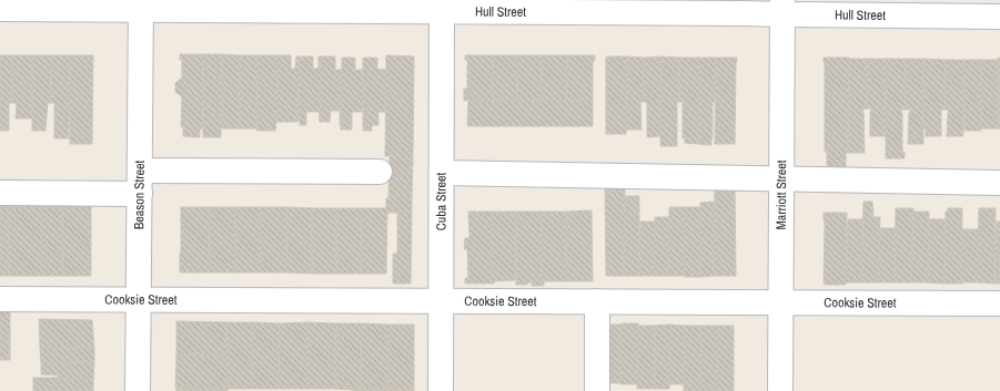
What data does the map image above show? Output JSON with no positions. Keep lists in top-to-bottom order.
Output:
{
  "streets": {
    "street": [
      "Hull Street",
      "Marriott Street",
      "Beason Street",
      "Cuba Street",
      "Cooksie Street"
    ]
  },
  "crossings": [
    ["Hull Street", "Marriott Street"],
    ["Hull Street", "Beason Street"],
    ["Hull Street", "Cuba Street"],
    ["Marriott Street", "Cooksie Street"],
    ["Beason Street", "Cooksie Street"],
    ["Cuba Street", "Cooksie Street"]
  ]
}
